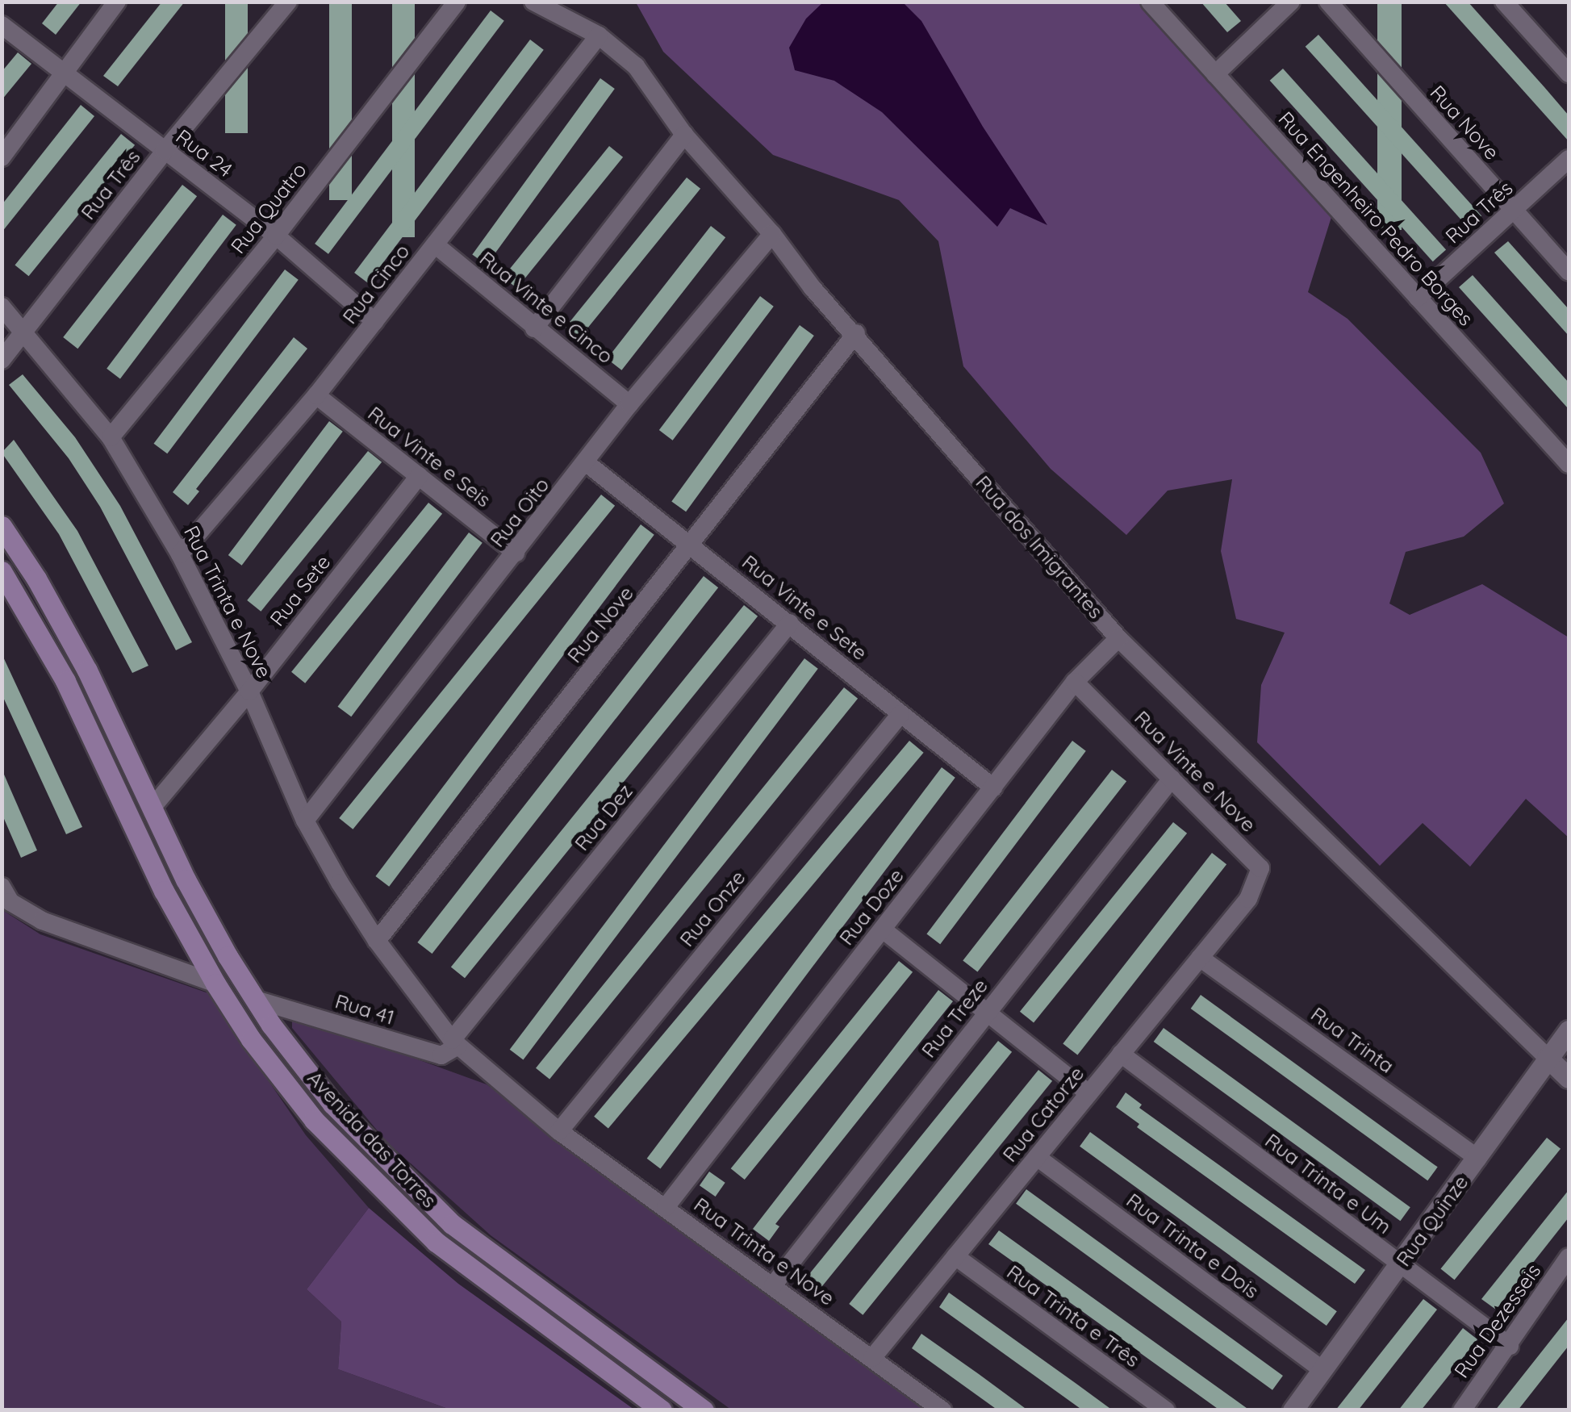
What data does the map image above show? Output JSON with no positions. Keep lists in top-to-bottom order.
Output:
{
  "streets": {
    "main road": ["Avenida das Torres"],
    "street": [
      "Rua Nove",
      "Rua 24",
      "Rua Três",
      "Rua Quatro",
      "Rua Engenheiro Pedro Borges",
      "Rua Cinco",
      "Rua Vinte e Cinco",
      "Rua Vinte e Seis",
      "Rua Oito",
      "Rua dos Imigrantes",
      "Rua Sete",
      "Rua Trinta e Nove",
      "Rua Vinte e Sete",
      "Rua Vinte e Nove",
      "Rua Dez",
      "Rua Doze",
      "Rua Onze",
      "Rua 41",
      "Rua Treze",
      "Rua Trinta",
      "Rua Catorze",
      "Rua Trinta e Um",
      "Rua Quinze",
      "Rua Trinta e Dois",
      "Rua Trinta e Três",
      "Rua Dezesseis"
    ]
  },
  "crossings": [
    ["Rua Nove", "Rua Três"],
    ["Rua Nove", "Rua dos Imigrantes"],
    ["Rua Nove", "Rua Trinta e Nove"],
    ["Rua Nove", "Rua Vinte e Sete"],
    ["Rua 24", "Rua Três"],
    ["Rua 24", "Rua Quatro"],
    ["Rua 24", "Rua Cinco"],
    ["Rua Três", "Rua Engenheiro Pedro Borges"],
    ["Rua Três", "Rua Trinta e Nove"],
    ["Rua Quatro", "Rua Trinta e Nove"],
    ["Rua Cinco", "Rua Vinte e Cinco"],
    ["Rua Cinco", "Rua Vinte e Seis"],
    ["Rua Cinco", "Rua dos Imigrantes"],
    ["Rua Cinco", "Rua Trinta e Nove"],
    ["Rua Vinte e Cinco", "Rua Oito"],
    ["Rua Vinte e Seis", "Rua Oito"],
    ["Rua Vinte e Seis", "Rua Sete"],
    ["Rua Oito", "Rua dos Imigrantes"],
    ["Rua Oito", "Rua Trinta e Nove"],
    ["Rua Oito", "Rua Vinte e Sete"],
    ["Rua dos Imigrantes", "Rua Doze"],
    ["Rua dos Imigrantes", "Rua Quinze"],
    ["Rua Sete", "Rua Trinta e Nove"],
    ["Rua Sete", "Avenida das Torres"],
    ["Rua Trinta e Nove", "Rua Dez"],
    ["Rua Trinta e Nove", "Rua Doze"],
    ["Rua Trinta e Nove", "Rua Onze"],
    ["Rua Trinta e Nove", "Rua 41"],
    ["Rua Trinta e Nove", "Rua Treze"],
    ["Rua Trinta e Nove", "Rua Catorze"],
    ["Rua Vinte e Sete", "Rua Dez"],
    ["Rua Vinte e Sete", "Rua Doze"],
    ["Rua Vinte e Sete", "Rua Onze"],
    ["Rua Vinte e Nove", "Rua Doze"],
    ["Rua Vinte e Nove", "Rua Treze"],
    ["Rua Vinte e Nove", "Rua Catorze"],
    ["Rua Dez", "Rua 41"],
    ["Rua 41", "Avenida das Torres"],
    ["Rua Trinta", "Rua Catorze"],
    ["Rua Trinta", "Rua Quinze"],
    ["Rua Catorze", "Rua Trinta e Um"],
    ["Rua Catorze", "Rua Trinta e Dois"],
    ["Rua Catorze", "Rua Trinta e Três"],
    ["Rua Trinta e Um", "Rua Quinze"],
    ["Rua Trinta e Um", "Rua Dezesseis"],
    ["Rua Quinze", "Rua Trinta e Dois"]
  ]
}
